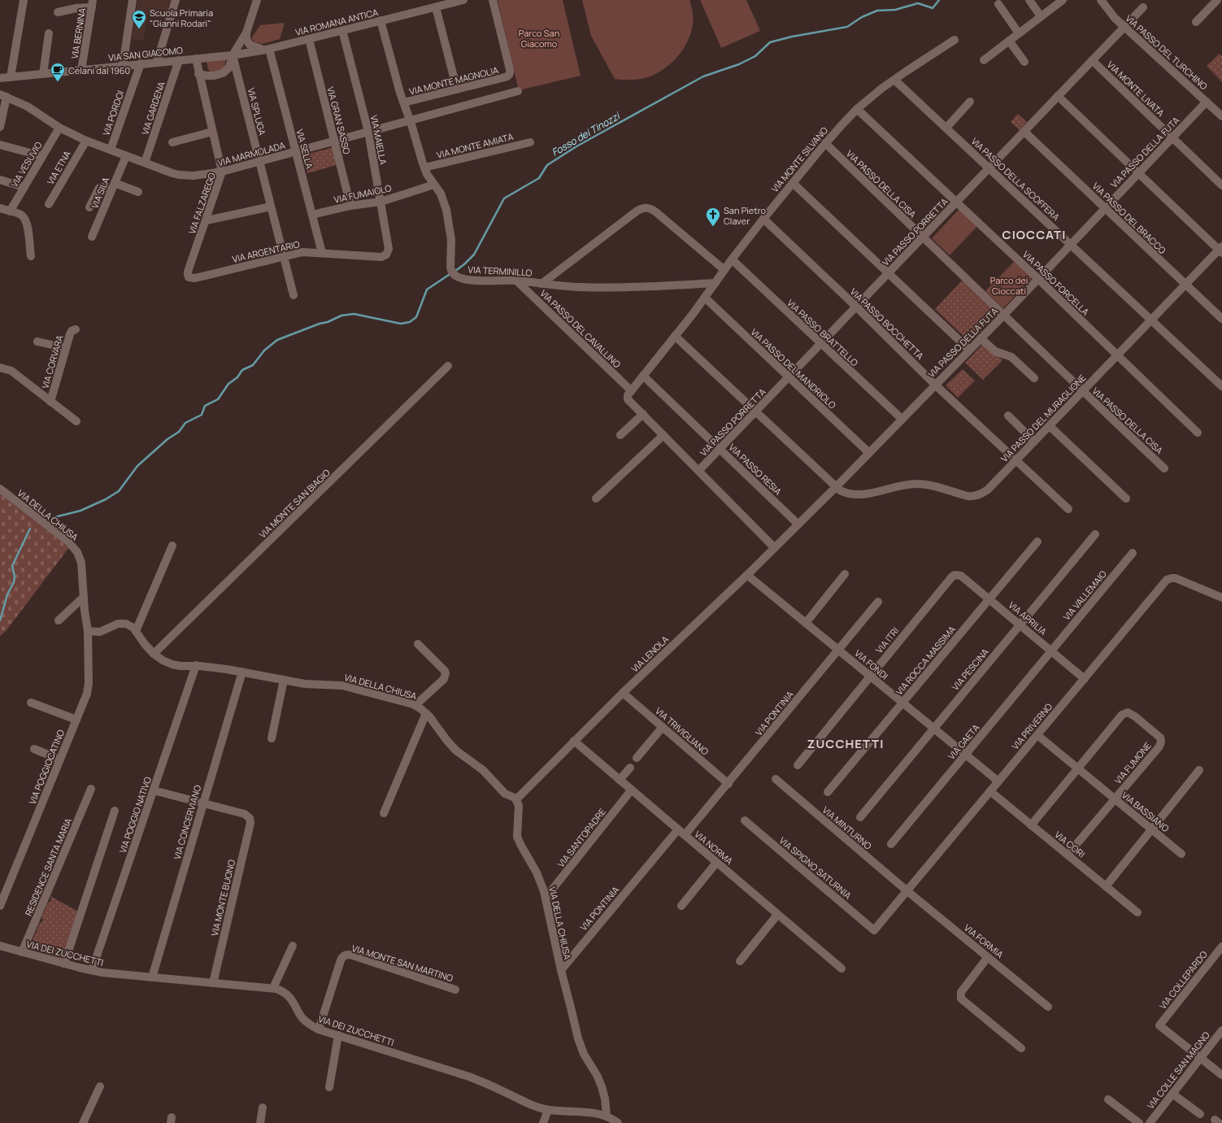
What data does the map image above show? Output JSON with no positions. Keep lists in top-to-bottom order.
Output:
{
  "streets": {
    "street": [
      "VIA ROMANA ANTICA",
      "VIA BERNINA",
      "VIA PASSO DEL TURCHINO",
      "VIA SAN GIACOMO",
      "VIA MONTE MAGNOLIA",
      "VIA MONTE LIVATA",
      "VIA GARDENA",
      "VIA SPLUGA",
      "VIA PORDOI",
      "VIA GRAN SASSO",
      "VIA MAIELLA",
      "VIA MONTE AMIATA",
      "VIA SELLA",
      "VIA PASSO DELLA FUTA",
      "VIA MARMOLADA",
      "VIA MONTE SILVANO",
      "VIA VESUVIO",
      "VIA ETNA",
      "VIA PASSO DELLA SCOFFERA",
      "VIA PASSO DELLA CISA",
      "VIA SILA",
      "VIA FUMAIOLO",
      "VIA FALZAREGO",
      "VIA PASSO DEL BRACCO",
      "VIA PASSO PORRETTA",
      "VIA ARGENTARIO",
      "VIA TERMINILLO",
      "VIA PASSO FORCELLA",
      "VIA PASSO BOCCHETTA",
      "VIA PASSO DEL CAVALLINO",
      "VIA PASSO BRATTELLO",
      "VIA CORVARA",
      "VIA PASSO DEL MANDRIOLO",
      "VIA PASSO DEL MURAGLIONE",
      "VIA PASSO RESIA",
      "VIA MONTE SAN BIAGIO",
      "VIA DELLA CHIUSA",
      "VIA VALLEMAIO",
      "VIA APRILIA",
      "VIA ITRI",
      "VIA LENOLA",
      "VIA ROCCA MASSIMA",
      "VIA FONDI",
      "VIA PESCINA",
      "VIA PONTINIA",
      "VIA PRIVERNO",
      "VIA TRIVIGLIANO",
      "VIA GAETA",
      "VIA FUMONE",
      "VIA POGGIOCATINO",
      "VIA BASSIANO",
      "VIA POGGIO NATIVO",
      "VIA CONCERVIANO",
      "VIA MINTURNO",
      "VIA SANTOPADRE",
      "VIA CORI",
      "VIA NORMA",
      "RESIDENCE SANTA MARIA",
      "VIA SPIGNO SATURNIA",
      "VIA MONTE BUONO",
      "VIA FORMIA",
      "VIA DEI ZUCCHETTI",
      "VIA MONTE SAN MARTINO",
      "VIA COLLEPARDO",
      "VIA COLLE SAN MAGNO"
    ]
  },
  "crossings": [
    ["VIA ROMANA ANTICA", "VIA SAN GIACOMO"],
    ["VIA ROMANA ANTICA", "VIA SPLUGA"],
    ["VIA ROMANA ANTICA", "VIA GRAN SASSO"],
    ["VIA ROMANA ANTICA", "VIA MAIELLA"],
    ["VIA ROMANA ANTICA", "VIA SELLA"],
    ["VIA ROMANA ANTICA", "VIA TERMINILLO"],
    ["VIA BERNINA", "VIA SAN GIACOMO"],
    ["VIA PASSO DEL TURCHINO", "VIA PASSO DELLA FUTA"],
    ["VIA PASSO DEL TURCHINO", "VIA PASSO PORRETTA"],
    ["VIA SAN GIACOMO", "VIA GARDENA"],
    ["VIA SAN GIACOMO", "VIA SPLUGA"],
    ["VIA SAN GIACOMO", "VIA PORDOI"],
    ["VIA SAN GIACOMO", "VIA FALZAREGO"],
    ["VIA MONTE MAGNOLIA", "VIA TERMINILLO"],
    ["VIA MONTE LIVATA", "VIA PASSO DELLA FUTA"],
    ["VIA MONTE LIVATA", "VIA PASSO PORRETTA"],
    ["VIA GARDENA", "VIA MARMOLADA"],
    ["VIA SPLUGA", "VIA MARMOLADA"],
    ["VIA SPLUGA", "VIA ARGENTARIO"],
    ["VIA PORDOI", "VIA MARMOLADA"],
    ["VIA GRAN SASSO", "VIA MARMOLADA"],
    ["VIA GRAN SASSO", "VIA FUMAIOLO"],
    ["VIA MAIELLA", "VIA MARMOLADA"],
    ["VIA MAIELLA", "VIA FUMAIOLO"],
    ["VIA MAIELLA", "VIA ARGENTARIO"],
    ["VIA MONTE AMIATA", "VIA TERMINILLO"],
    ["VIA SELLA", "VIA MARMOLADA"],
    ["VIA SELLA", "VIA FUMAIOLO"],
    ["VIA SELLA", "VIA ARGENTARIO"],
    ["VIA PASSO DELLA FUTA", "VIA PASSO DELLA SCOFFERA"],
    ["VIA PASSO DELLA FUTA", "VIA PASSO DELLA CISA"],
    ["VIA PASSO DELLA FUTA", "VIA PASSO DEL BRACCO"],
    ["VIA PASSO DELLA FUTA", "VIA PASSO FORCELLA"],
    ["VIA PASSO DELLA FUTA", "VIA PASSO BOCCHETTA"],
    ["VIA PASSO DELLA FUTA", "VIA PASSO BRATTELLO"],
    ["VIA PASSO DELLA FUTA", "VIA PASSO DEL MANDRIOLO"],
    ["VIA PASSO DELLA FUTA", "VIA PASSO DEL MURAGLIONE"],
    ["VIA PASSO DELLA FUTA", "VIA PASSO RESIA"],
    ["VIA PASSO DELLA FUTA", "VIA LENOLA"],
    ["VIA MARMOLADA", "VIA VESUVIO"],
    ["VIA MARMOLADA", "VIA ETNA"],
    ["VIA MARMOLADA", "VIA SILA"],
    ["VIA MARMOLADA", "VIA FALZAREGO"],
    ["VIA MARMOLADA", "VIA TERMINILLO"],
    ["VIA MONTE SILVANO", "VIA PASSO DELLA SCOFFERA"],
    ["VIA MONTE SILVANO", "VIA PASSO DELLA CISA"],
    ["VIA MONTE SILVANO", "VIA TERMINILLO"],
    ["VIA MONTE SILVANO", "VIA PASSO FORCELLA"],
    ["VIA MONTE SILVANO", "VIA PASSO BOCCHETTA"],
    ["VIA MONTE SILVANO", "VIA PASSO DEL CAVALLINO"],
    ["VIA MONTE SILVANO", "VIA PASSO BRATTELLO"],
    ["VIA MONTE SILVANO", "VIA PASSO DEL MANDRIOLO"],
    ["VIA MONTE SILVANO", "VIA PASSO DEL MURAGLIONE"],
    ["VIA MONTE SILVANO", "VIA PASSO RESIA"],
    ["VIA PASSO DELLA SCOFFERA", "VIA PASSO PORRETTA"],
    ["VIA PASSO DELLA SCOFFERA", "VIA PASSO DEL MURAGLIONE"],
    ["VIA PASSO DELLA CISA", "VIA PASSO PORRETTA"],
    ["VIA PASSO DELLA CISA", "VIA PASSO DEL MURAGLIONE"],
    ["VIA FUMAIOLO", "VIA TERMINILLO"],
    ["VIA FALZAREGO", "VIA ARGENTARIO"],
    ["VIA PASSO DEL BRACCO", "VIA PASSO PORRETTA"],
    ["VIA PASSO DEL BRACCO", "VIA PASSO DEL MURAGLIONE"],
    ["VIA PASSO PORRETTA", "VIA PASSO FORCELLA"],
    ["VIA PASSO PORRETTA", "VIA PASSO BOCCHETTA"],
    ["VIA PASSO PORRETTA", "VIA PASSO BRATTELLO"],
    ["VIA PASSO PORRETTA", "VIA PASSO DEL MANDRIOLO"],
    ["VIA PASSO PORRETTA", "VIA PASSO DEL MURAGLIONE"],
    ["VIA PASSO PORRETTA", "VIA PASSO RESIA"],
    ["VIA TERMINILLO", "VIA PASSO DEL CAVALLINO"],
    ["VIA PASSO FORCELLA", "VIA PASSO DEL MURAGLIONE"],
    ["VIA PASSO BOCCHETTA", "VIA PASSO DEL MURAGLIONE"],
    ["VIA PASSO DEL CAVALLINO", "VIA LENOLA"],
    ["VIA PASSO RESIA", "VIA LENOLA"],
    ["VIA MONTE SAN BIAGIO", "VIA DELLA CHIUSA"],
    ["VIA DELLA CHIUSA", "VIA LENOLA"],
    ["VIA DELLA CHIUSA", "VIA PONTINIA"],
    ["VIA DELLA CHIUSA", "VIA POGGIOCATINO"],
    ["VIA DELLA CHIUSA", "VIA POGGIO NATIVO"],
    ["VIA DELLA CHIUSA", "VIA CONCERVIANO"],
    ["VIA DELLA CHIUSA", "VIA SANTOPADRE"],
    ["VIA DELLA CHIUSA", "VIA DEI ZUCCHETTI"],
    ["VIA VALLEMAIO", "VIA APRILIA"],
    ["VIA VALLEMAIO", "VIA GAETA"],
    ["VIA APRILIA", "VIA ITRI"],
    ["VIA APRILIA", "VIA ROCCA MASSIMA"],
    ["VIA APRILIA", "VIA PESCINA"],
    ["VIA APRILIA", "VIA PRIVERNO"],
    ["VIA APRILIA", "VIA GAETA"],
    ["VIA ITRI", "VIA FONDI"],
    ["VIA LENOLA", "VIA FONDI"],
    ["VIA LENOLA", "VIA TRIVIGLIANO"],
    ["VIA LENOLA", "VIA NORMA"],
    ["VIA ROCCA MASSIMA", "VIA FONDI"],
    ["VIA FONDI", "VIA PESCINA"],
    ["VIA FONDI", "VIA PONTINIA"],
    ["VIA FONDI", "VIA PRIVERNO"],
    ["VIA FONDI", "VIA GAETA"],
    ["VIA PONTINIA", "VIA TRIVIGLIANO"],
    ["VIA PONTINIA", "VIA NORMA"],
    ["VIA PRIVERNO", "VIA BASSIANO"],
    ["VIA PRIVERNO", "VIA MINTURNO"],
    ["VIA PRIVERNO", "VIA CORI"],
    ["VIA PRIVERNO", "VIA SPIGNO SATURNIA"],
    ["VIA PRIVERNO", "VIA FORMIA"],
    ["VIA FUMONE", "VIA BASSIANO"],
    ["VIA FUMONE", "VIA CORI"],
    ["VIA POGGIO NATIVO", "VIA DEI ZUCCHETTI"],
    ["VIA CONCERVIANO", "VIA MONTE BUONO"],
    ["VIA CONCERVIANO", "VIA DEI ZUCCHETTI"],
    ["VIA MINTURNO", "VIA FORMIA"],
    ["VIA SANTOPADRE", "VIA NORMA"],
    ["RESIDENCE SANTA MARIA", "VIA DEI ZUCCHETTI"],
    ["VIA MONTE BUONO", "VIA DEI ZUCCHETTI"],
    ["VIA DEI ZUCCHETTI", "VIA MONTE SAN MARTINO"],
    ["VIA COLLEPARDO", "VIA COLLE SAN MAGNO"]
  ],
  "districts": ["CIOCCATI", "ZUCCHETTI"],
  "water": ["Fosso dei Tinozzi"],
  "parks": ["Parco San Giacomo", "Parco dei Cioccati"],
  "places": {
    "school or university": ["Scuola Primaria \"Gianni Rodari\""],
    "cafe": ["Celani dal 1960"],
    "church": ["San Pietro Claver"]
  }
}
